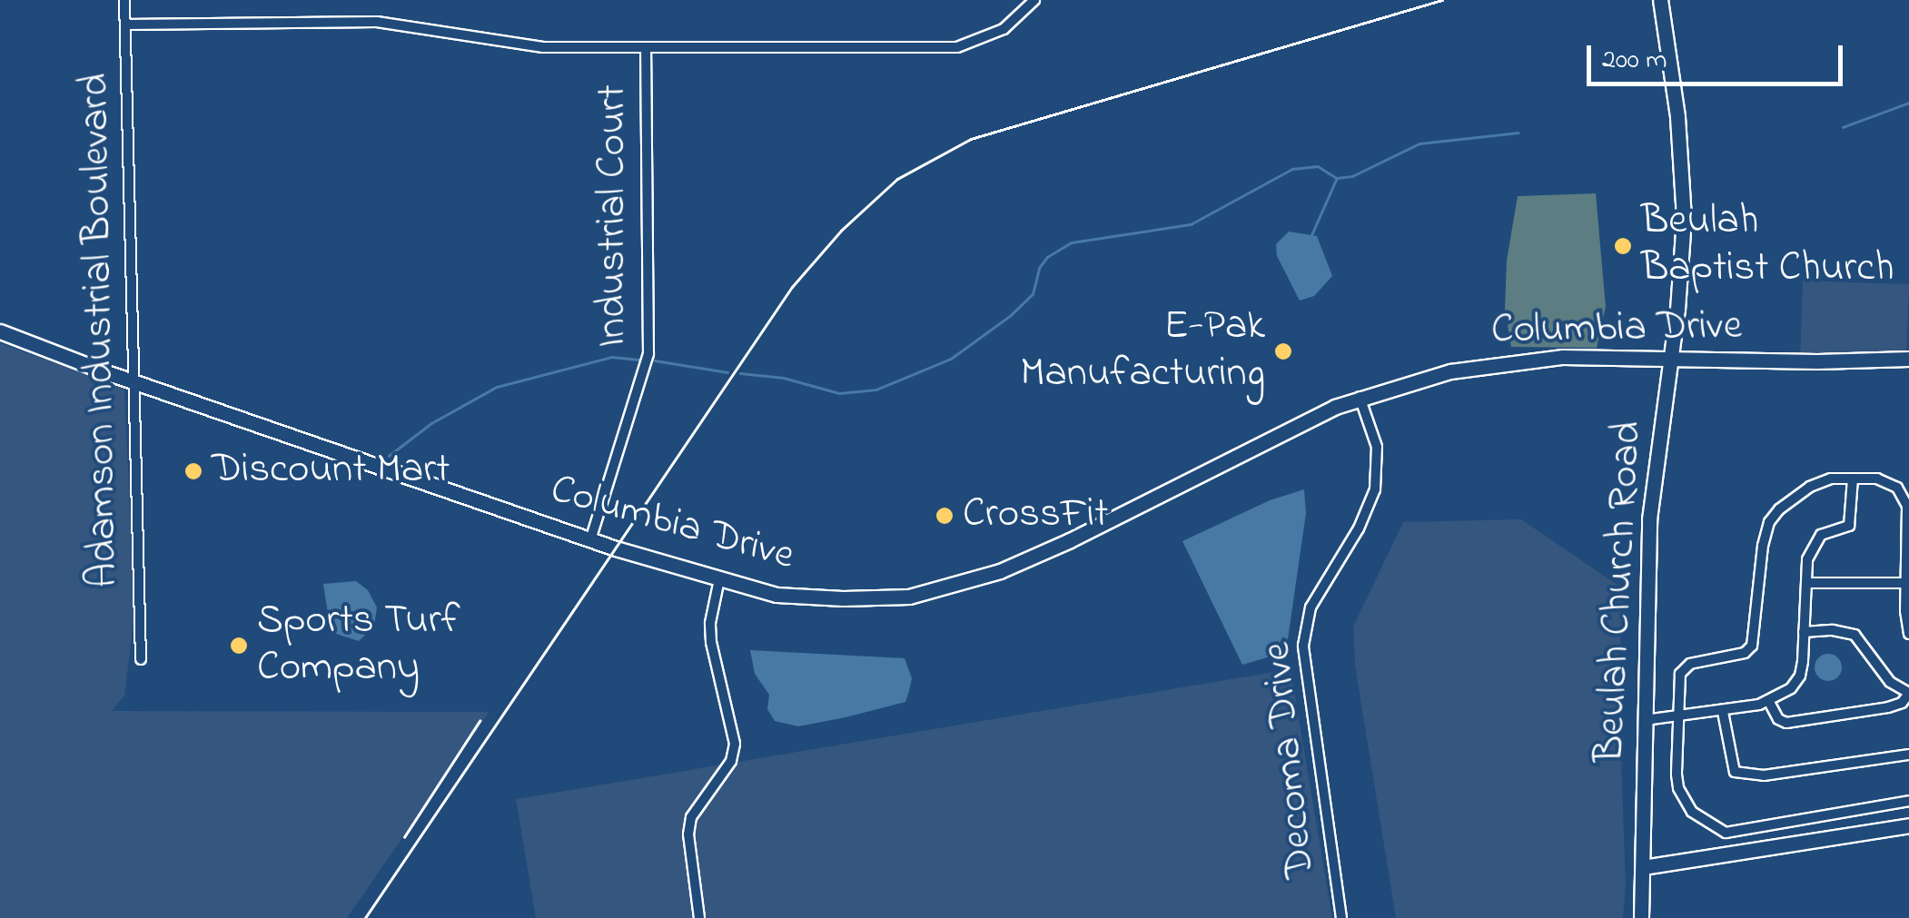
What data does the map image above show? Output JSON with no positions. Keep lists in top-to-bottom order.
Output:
{
  "streets": {
    "main road": ["Columbia Drive", "Beulah Church Road"],
    "street": ["Industrial Court", "Adamson Industrial Boulevard", "Decoma Drive"]
  },
  "crossings": [
    ["Industrial Court", "Columbia Drive"],
    ["Columbia Drive", "Adamson Industrial Boulevard"],
    ["Columbia Drive", "Beulah Church Road"],
    ["Columbia Drive", "Decoma Drive"]
  ],
  "places": [
    "Beulah Baptist Church",
    "E-Pak Manufacturing",
    "Discount Mart",
    "CrossFit",
    "Sports Turf Company"
  ],
  "scale_bar": "200 m"
}
